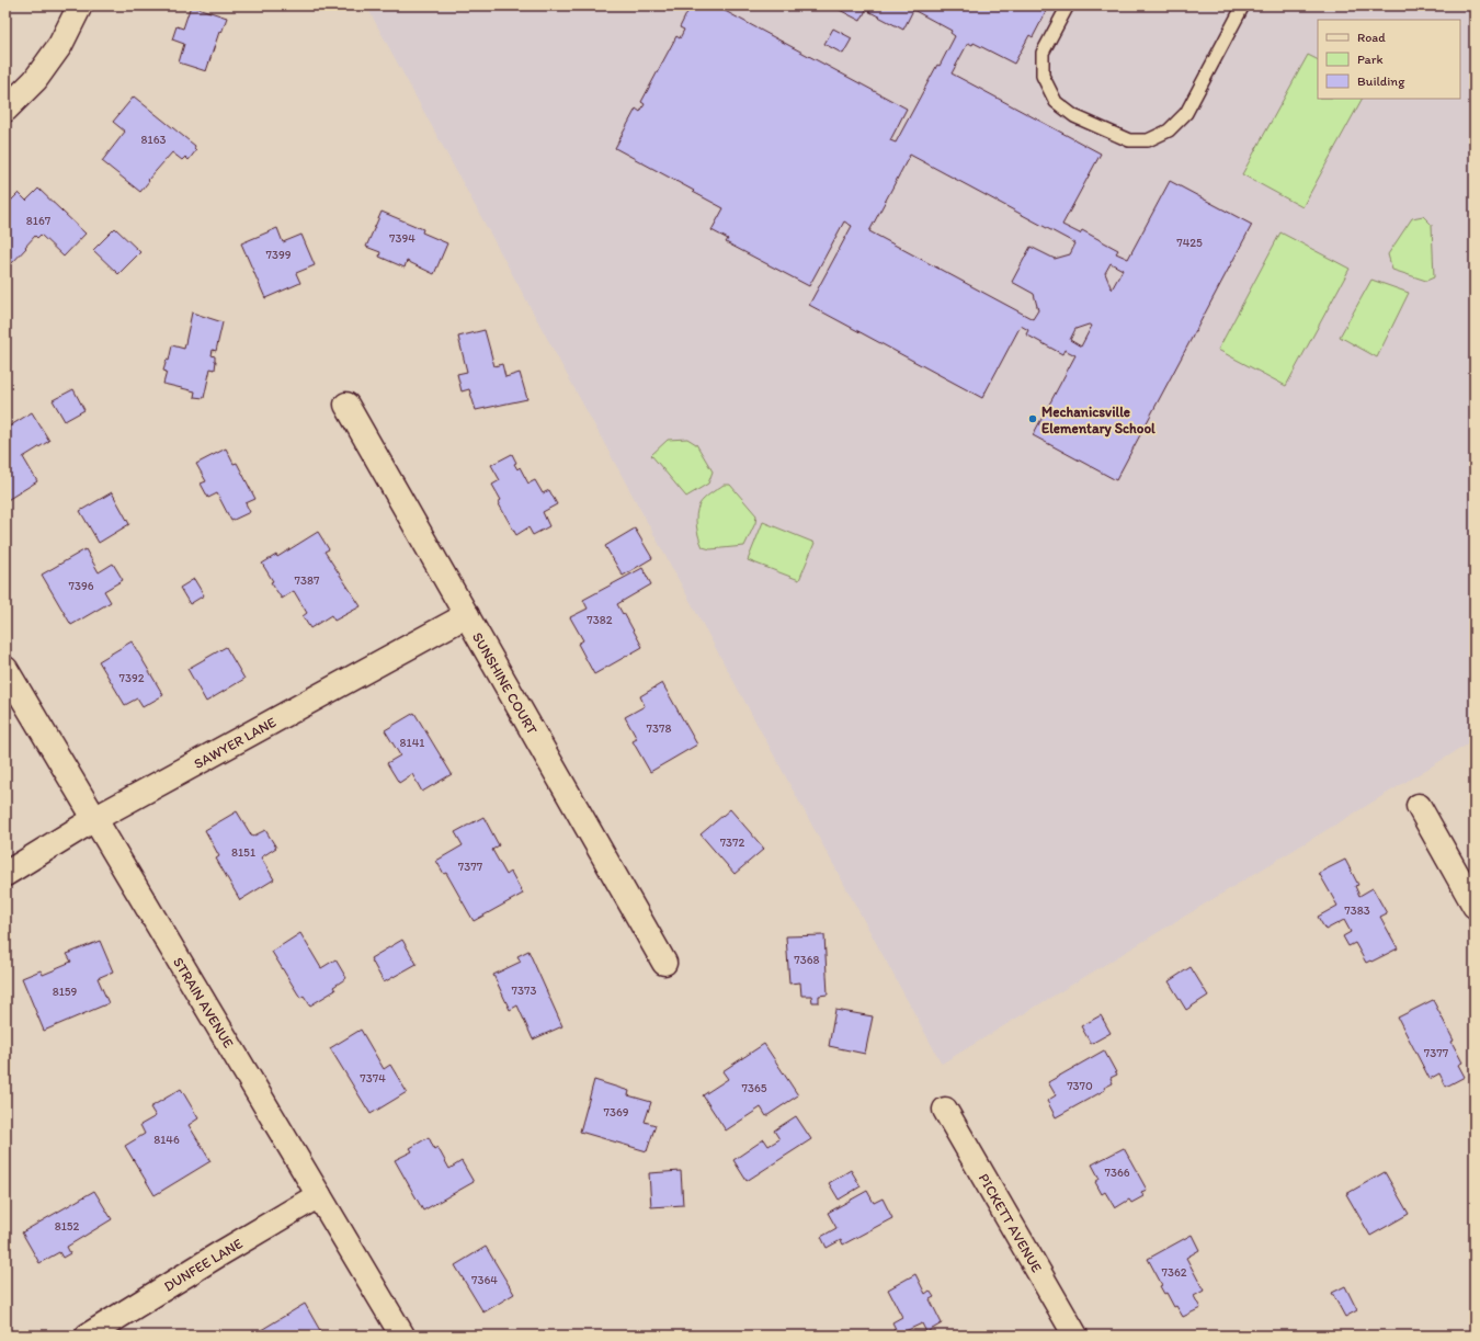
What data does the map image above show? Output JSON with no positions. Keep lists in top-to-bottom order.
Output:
{
  "streets": {
    "street": [
      "SUNSHINE COURT",
      "SAWYER LANE",
      "STRAIN AVENUE",
      "PICKETT AVENUE",
      "DUNFEE LANE"
    ]
  },
  "crossings": [
    ["SUNSHINE COURT", "SAWYER LANE"],
    ["SAWYER LANE", "STRAIN AVENUE"],
    ["STRAIN AVENUE", "DUNFEE LANE"]
  ],
  "places": ["Mechanicsville Elementary School"],
  "house_numbers": [
    "8163",
    "8167",
    "7394",
    "7425",
    "7399",
    "7387",
    "7396",
    "7382",
    "7392",
    "7378",
    "8141",
    "7372",
    "8151",
    "7377",
    "7383",
    "7368",
    "7373",
    "8159",
    "7377",
    "7374",
    "7370",
    "7365",
    "7369",
    "8146",
    "7366",
    "8152",
    "7362",
    "7364"
  ],
  "legend": ["Road", "Park", "Building"]
}
